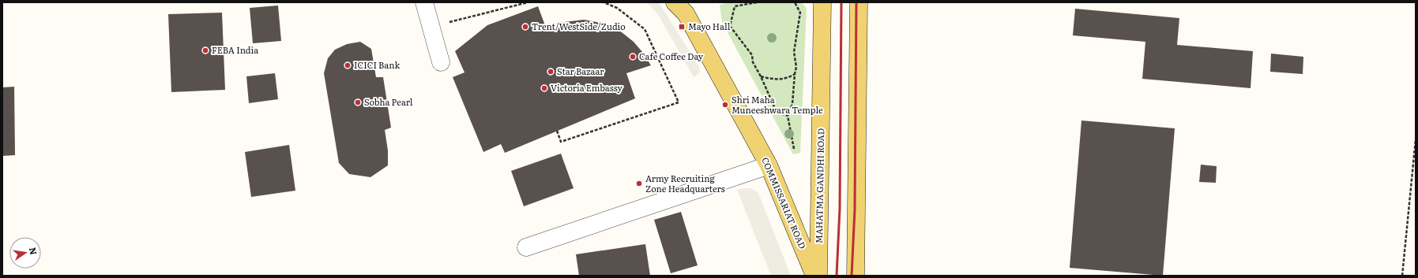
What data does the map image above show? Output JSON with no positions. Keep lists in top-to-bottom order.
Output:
{
  "streets": {
    "main road": ["MAHATMA GANDHI ROAD", "COMMISSARIAT ROAD"]
  },
  "places": {
    "other": [
      "Trent/WestSide/Zudio",
      "FEBA India",
      "Cafe Coffee Day",
      "ICICI Bank",
      "Star Bazaar",
      "Victoria Embassy",
      "Sobha Pearl",
      "Shri Maha Muneeshwara Temple",
      "Army Recruiting Zone Headquarters"
    ],
    "transit": ["Mayo Hall"]
  },
  "north": "right"
}
